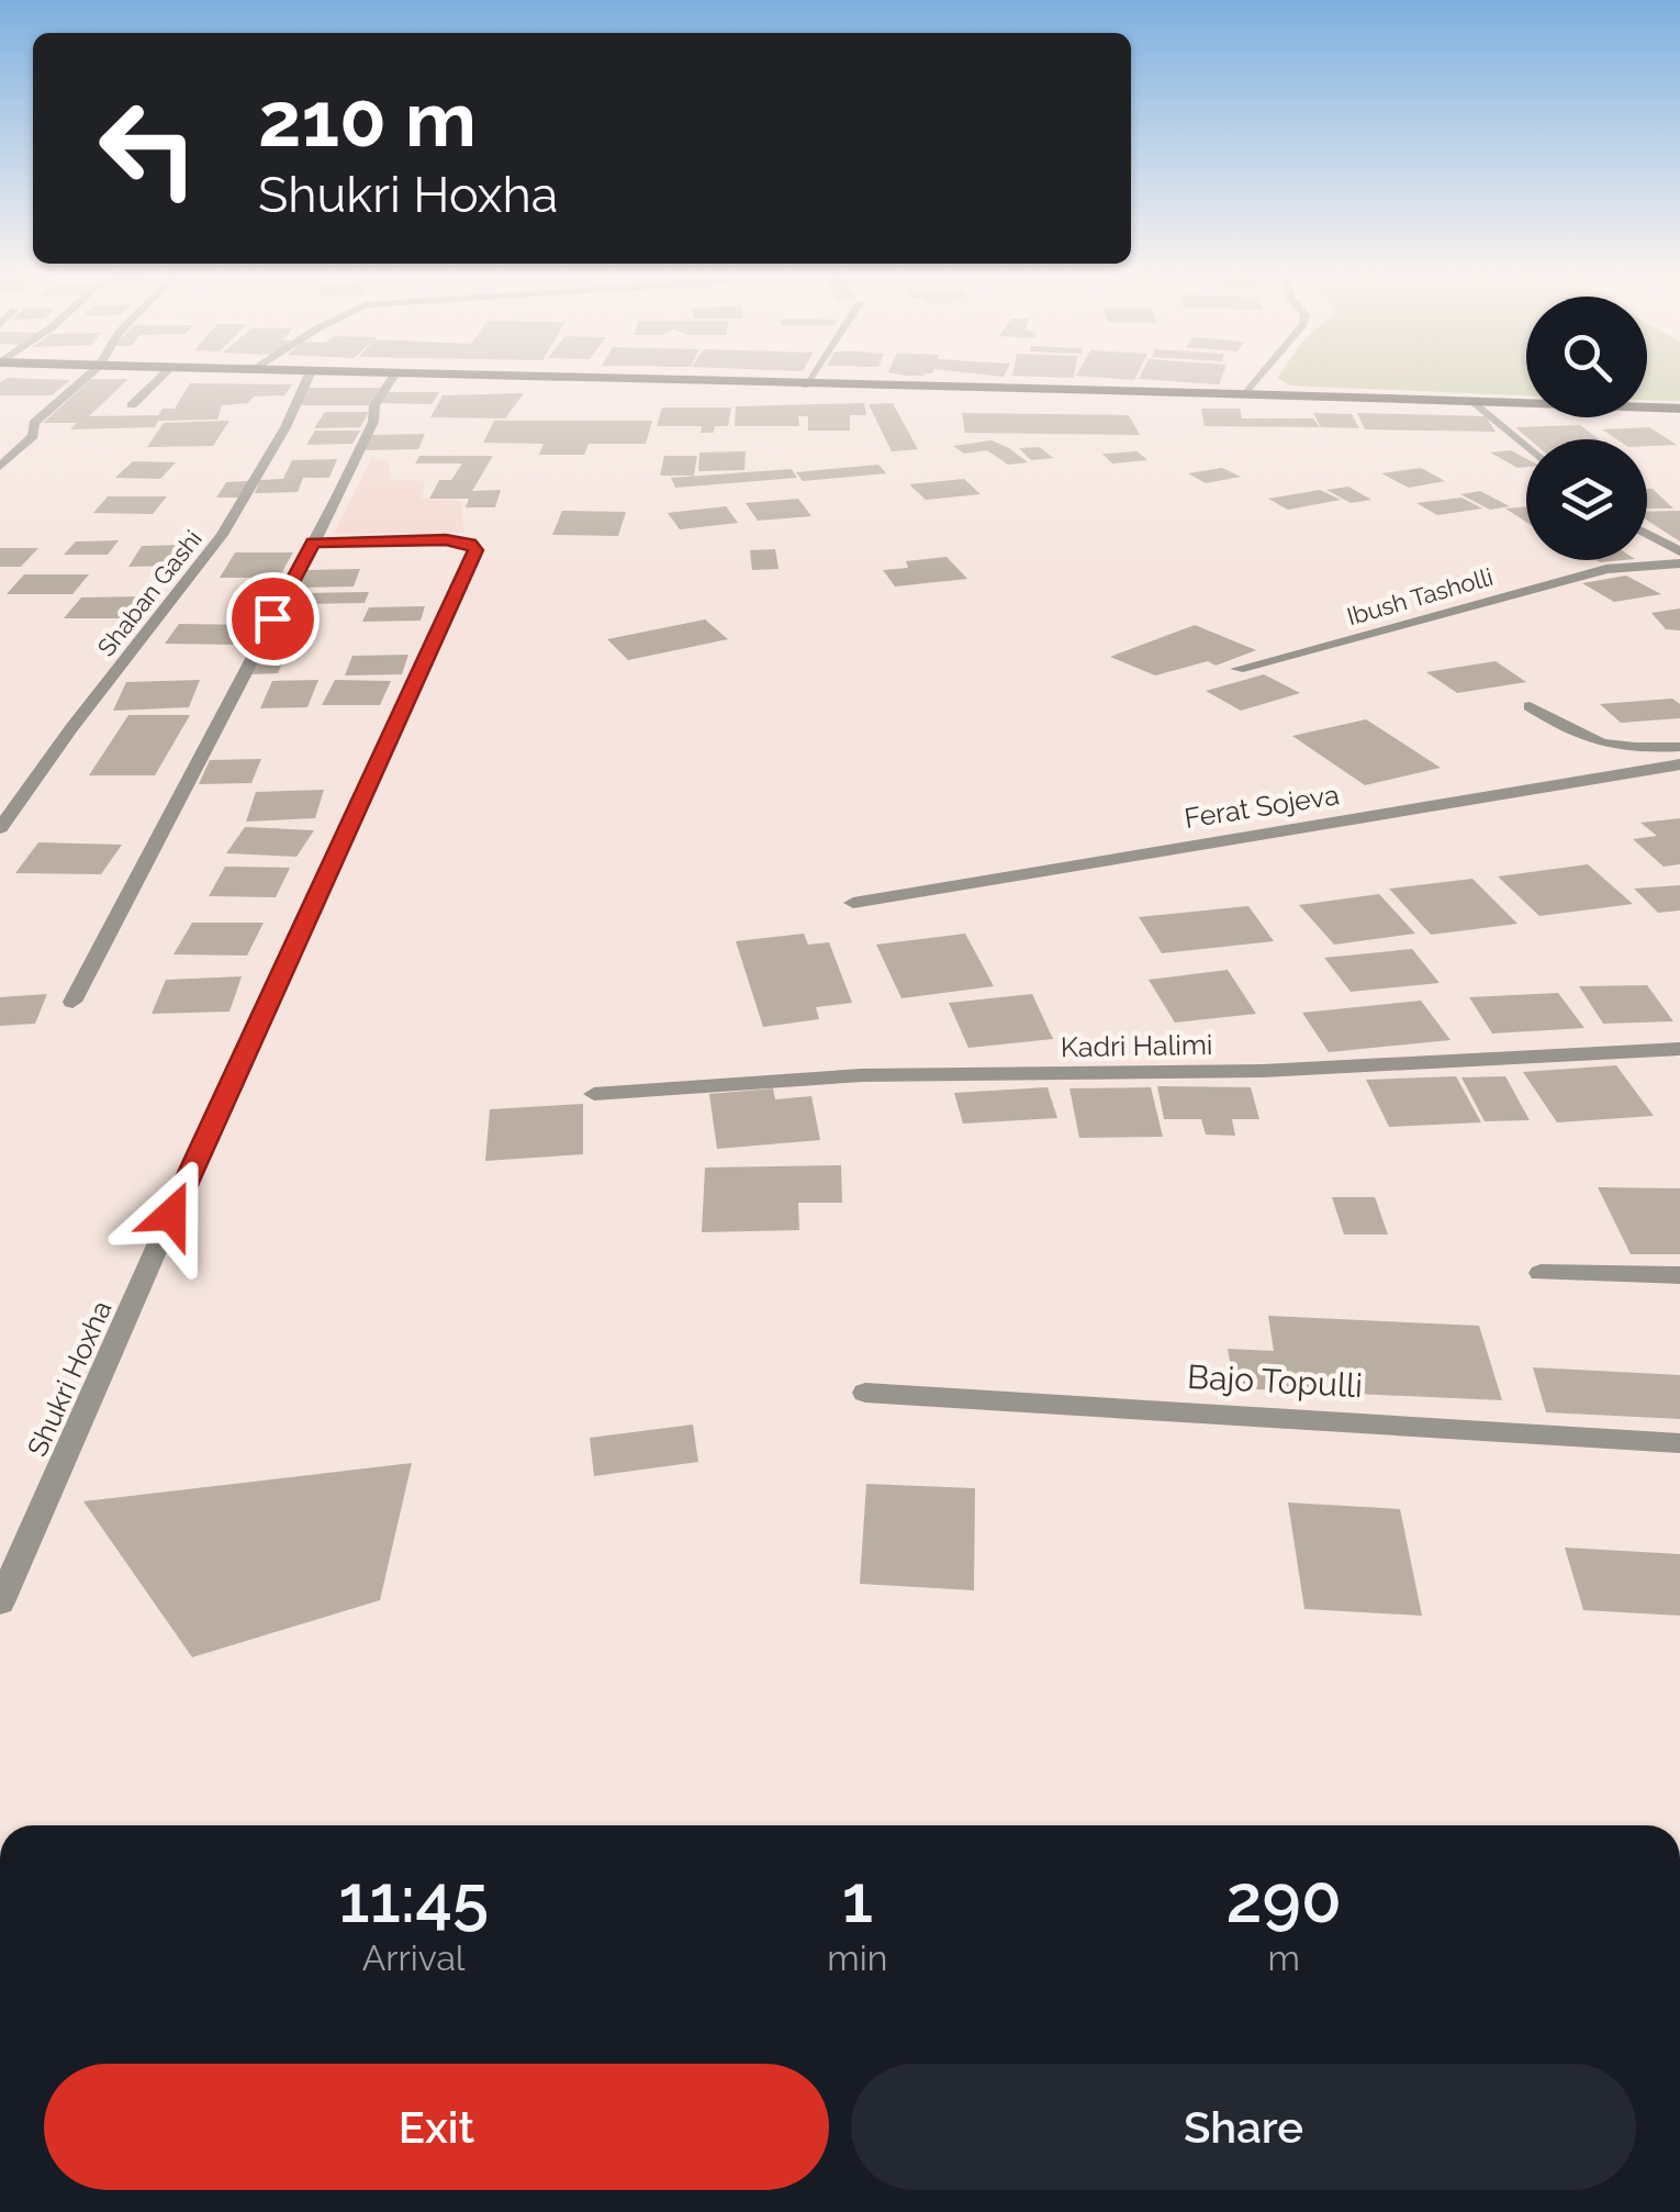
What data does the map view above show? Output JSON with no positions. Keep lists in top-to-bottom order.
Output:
{
  "streets": {
    "street": [
      "Shaban Gashi",
      "Ibush Tasholli",
      "Ferat Sojeva",
      "Kadri Halimi",
      "Shukri Hoxha",
      "Bajo Topulli"
    ]
  },
  "page": {
    "turn": ["210 m", "Shukri Hoxha"],
    "eta": [
      "11:45",
      "Arrival",
      "1",
      "min",
      "290",
      "m"
    ],
    "buttons": ["Exit", "Share"]
  }
}
